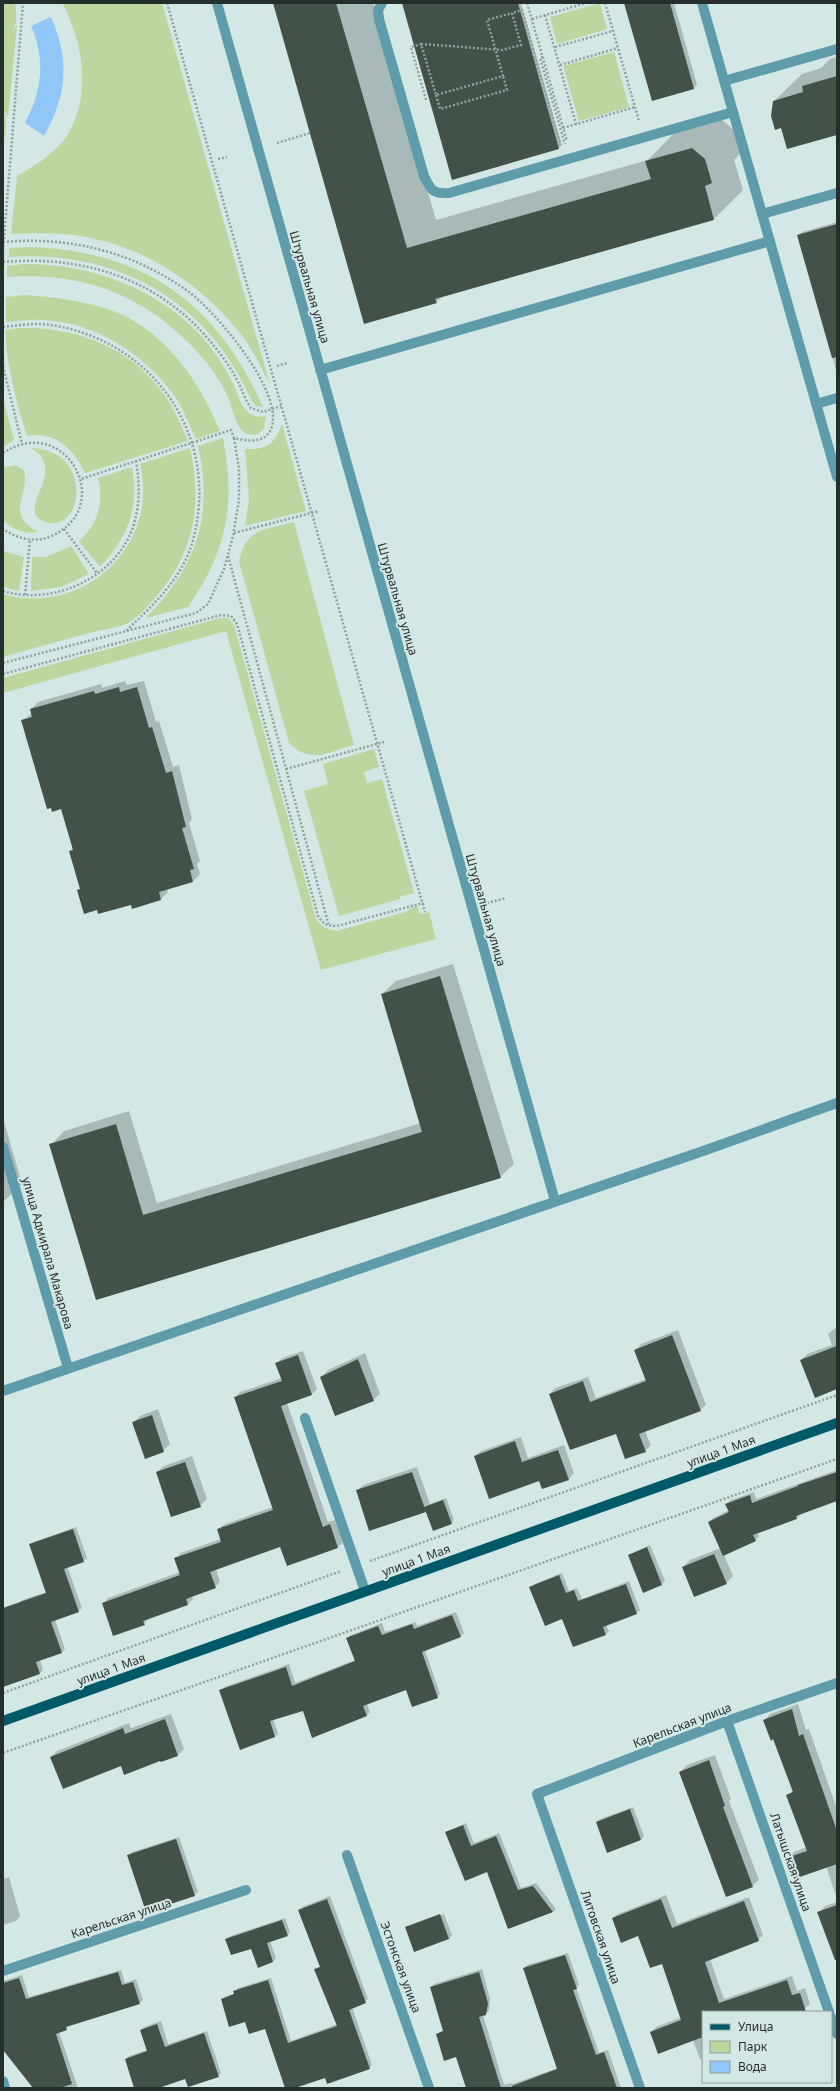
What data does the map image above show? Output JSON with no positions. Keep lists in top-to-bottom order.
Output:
{
  "streets": {
    "main road": ["улица 1 Мая"],
    "street": [
      "Штурвальная улица",
      "улица Адмирала Макарова",
      "Карельская улица",
      "Латышская улица",
      "Литовская улица",
      "Эстонская улица"
    ]
  },
  "crossings": [
    ["Карельская улица", "Латышская улица"],
    ["Карельская улица", "Литовская улица"]
  ],
  "legend": ["Улица", "Парк", "Вода"]
}
